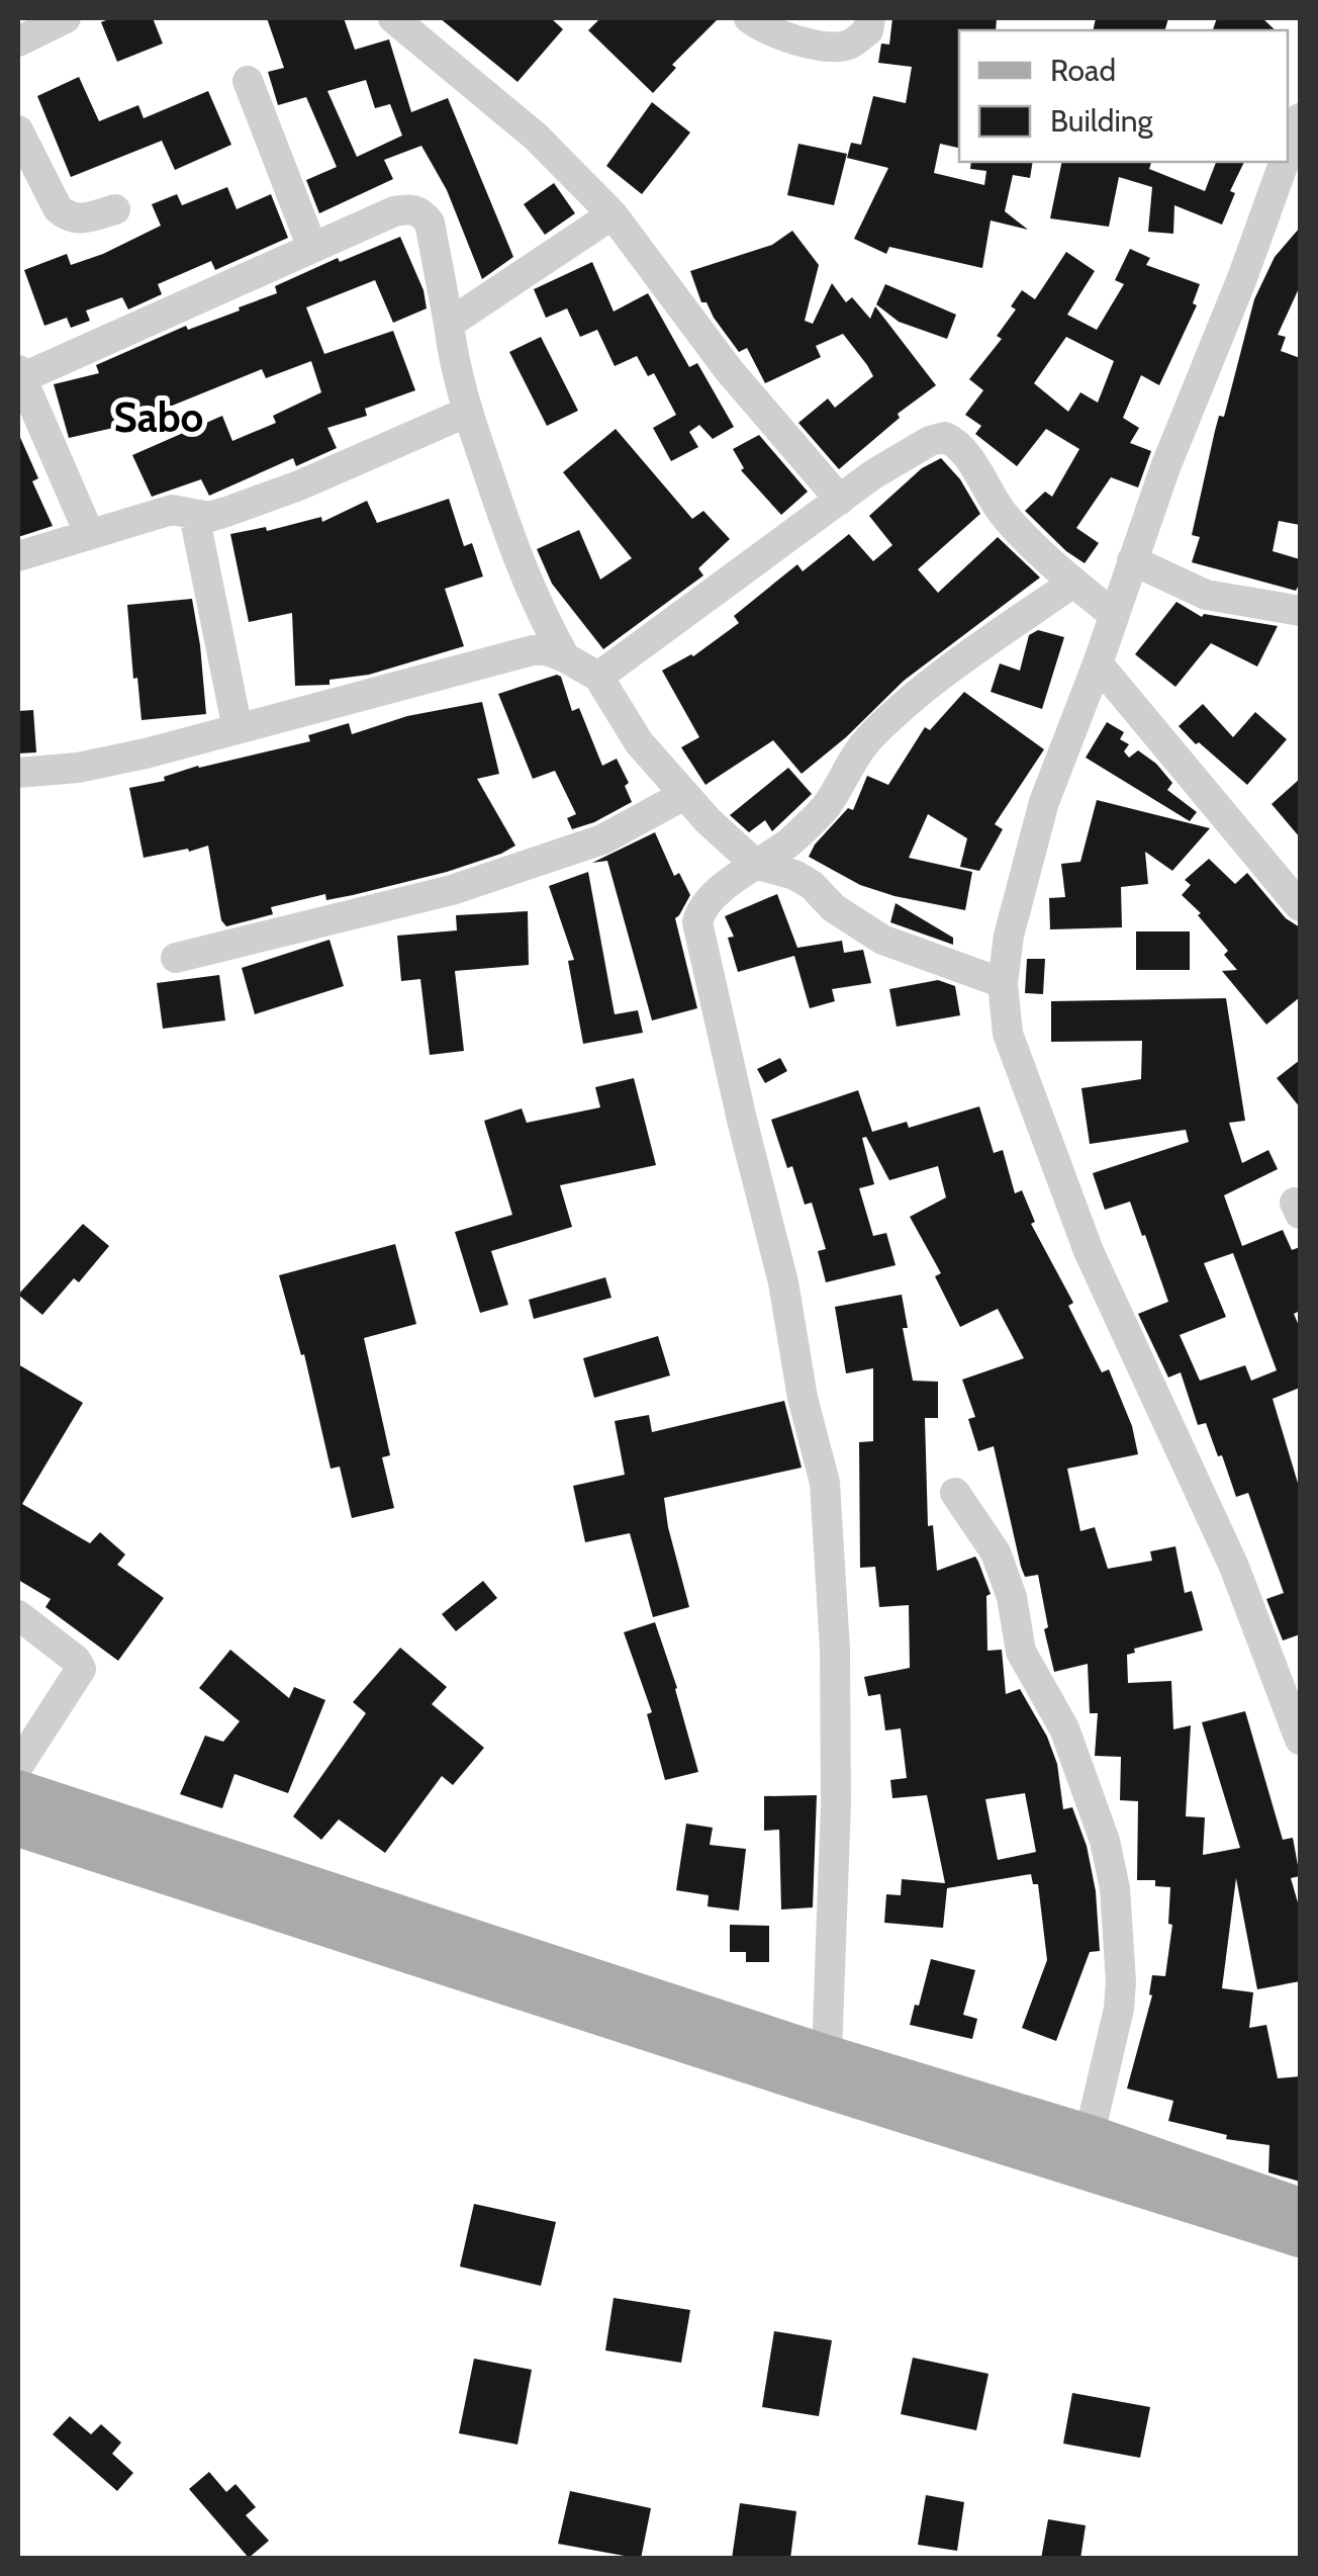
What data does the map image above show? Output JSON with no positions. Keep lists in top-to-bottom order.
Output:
{
  "districts": ["Sabo"],
  "legend": ["Road", "Building"]
}
